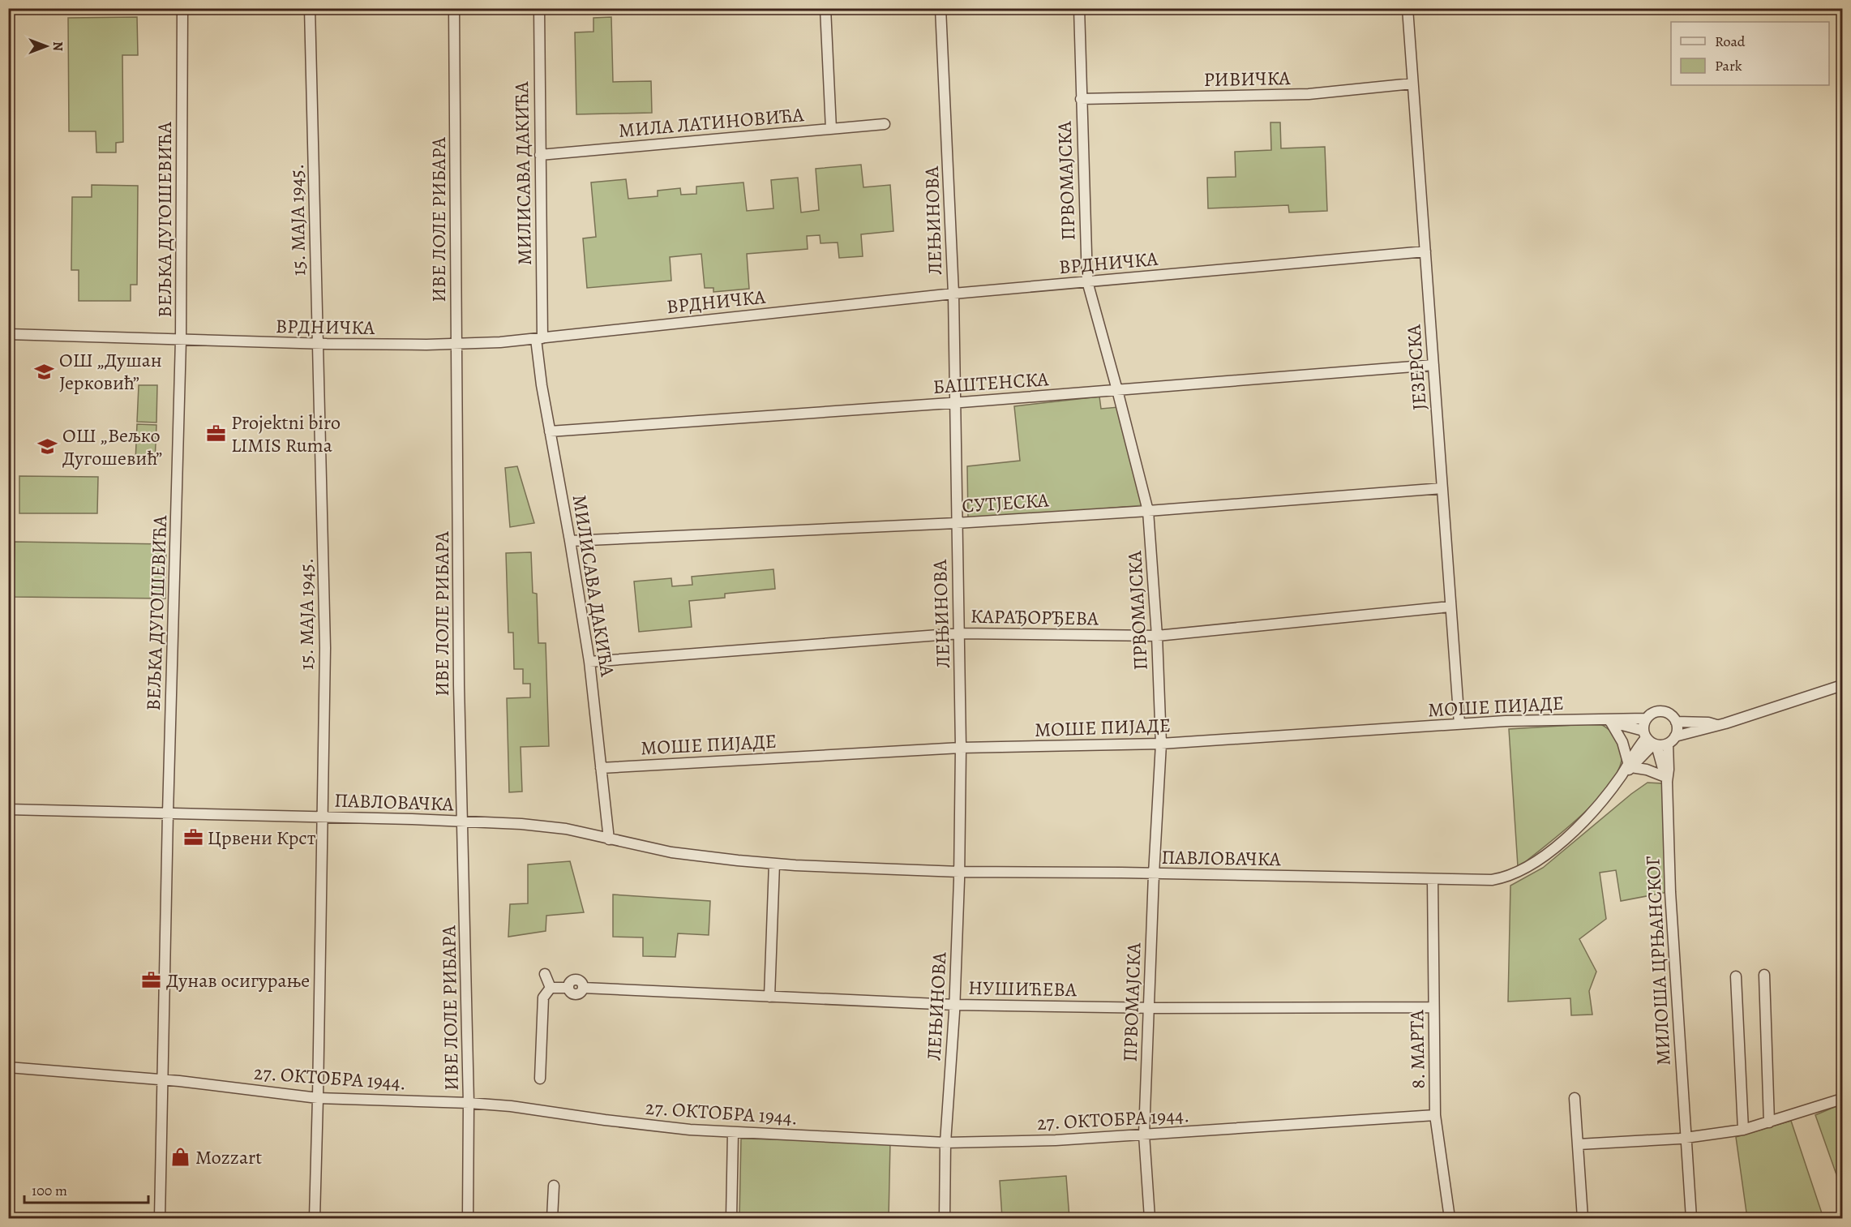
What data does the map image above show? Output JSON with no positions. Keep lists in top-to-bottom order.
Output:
{
  "streets": {
    "street": [
      "РИВИЧКА",
      "МИЛА ЛАТИНОВИЋА",
      "МИЛИСАВА ДАКИЋА",
      "ПРВОМАЈСКА",
      "ВЕЉКА ДУГОШЕВИЋА",
      "15. МАЈА 1945.",
      "ИВЕ ЛОЛЕ РИБАРА",
      "ЛЕЊИНОВА",
      "ВРДНИЧКА",
      "ЈЕЗЕРСКА",
      "БАШТЕНСКА",
      "СУТЈЕСКА",
      "КАРАЂОРЂЕВА",
      "МОШЕ ПИЈАДЕ",
      "ПАВЛОВАЧКА",
      "МИЛОША ЦРЊАНСКОГ",
      "НУШИЋЕВА",
      "8. МАРТА",
      "27. ОКТОБРА 1944."
    ]
  },
  "crossings": [
    ["РИВИЧКА", "ПРВОМАЈСКА"],
    ["РИВИЧКА", "ЈЕЗЕРСКА"],
    ["МИЛА ЛАТИНОВИЋА", "МИЛИСАВА ДАКИЋА"],
    ["МИЛИСАВА ДАКИЋА", "ВРДНИЧКА"],
    ["МИЛИСАВА ДАКИЋА", "БАШТЕНСКА"],
    ["МИЛИСАВА ДАКИЋА", "СУТЈЕСКА"],
    ["МИЛИСАВА ДАКИЋА", "КАРАЂОРЂЕВА"],
    ["МИЛИСАВА ДАКИЋА", "МОШЕ ПИЈАДЕ"],
    ["МИЛИСАВА ДАКИЋА", "ПАВЛОВАЧКА"],
    ["ПРВОМАЈСКА", "ВРДНИЧКА"],
    ["ПРВОМАЈСКА", "БАШТЕНСКА"],
    ["ПРВОМАЈСКА", "СУТЈЕСКА"],
    ["ПРВОМАЈСКА", "КАРАЂОРЂЕВА"],
    ["ПРВОМАЈСКА", "МОШЕ ПИЈАДЕ"],
    ["ПРВОМАЈСКА", "ПАВЛОВАЧКА"],
    ["ПРВОМАЈСКА", "НУШИЋЕВА"],
    ["ПРВОМАЈСКА", "27. ОКТОБРА 1944."],
    ["ВЕЉКА ДУГОШЕВИЋА", "ВРДНИЧКА"],
    ["ВЕЉКА ДУГОШЕВИЋА", "ПАВЛОВАЧКА"],
    ["ВЕЉКА ДУГОШЕВИЋА", "27. ОКТОБРА 1944."],
    ["15. МАЈА 1945.", "ВРДНИЧКА"],
    ["15. МАЈА 1945.", "ПАВЛОВАЧКА"],
    ["15. МАЈА 1945.", "27. ОКТОБРА 1944."],
    ["ИВЕ ЛОЛЕ РИБАРА", "ВРДНИЧКА"],
    ["ИВЕ ЛОЛЕ РИБАРА", "ПАВЛОВАЧКА"],
    ["ИВЕ ЛОЛЕ РИБАРА", "27. ОКТОБРА 1944."],
    ["ЛЕЊИНОВА", "ВРДНИЧКА"],
    ["ЛЕЊИНОВА", "БАШТЕНСКА"],
    ["ЛЕЊИНОВА", "СУТЈЕСКА"],
    ["ЛЕЊИНОВА", "КАРАЂОРЂЕВА"],
    ["ЛЕЊИНОВА", "МОШЕ ПИЈАДЕ"],
    ["ЛЕЊИНОВА", "ПАВЛОВАЧКА"],
    ["ЛЕЊИНОВА", "НУШИЋЕВА"],
    ["ЛЕЊИНОВА", "27. ОКТОБРА 1944."],
    ["ВРДНИЧКА", "ЈЕЗЕРСКА"],
    ["ЈЕЗЕРСКА", "БАШТЕНСКА"],
    ["ЈЕЗЕРСКА", "СУТЈЕСКА"],
    ["ЈЕЗЕРСКА", "КАРАЂОРЂЕВА"],
    ["ЈЕЗЕРСКА", "МОШЕ ПИЈАДЕ"],
    ["МОШЕ ПИЈАДЕ", "ПАВЛОВАЧКА"],
    ["МОШЕ ПИЈАДЕ", "МИЛОША ЦРЊАНСКОГ"],
    ["ПАВЛОВАЧКА", "МИЛОША ЦРЊАНСКОГ"],
    ["ПАВЛОВАЧКА", "8. МАРТА"],
    ["НУШИЋЕВА", "8. МАРТА"],
    ["8. МАРТА", "27. ОКТОБРА 1944."]
  ],
  "places": {
    "school or university": ["ОШ „Душан Јерковић”", "ОШ „Вељко Дугошевић”"],
    "office": ["Projektni biro LIMIS Ruma", "Црвени Крст", "Дунав осигурање"],
    "shop": ["Mozzart"]
  },
  "legend": ["Road", "Park"],
  "scale_bar": "100 m",
  "north": "right"
}
